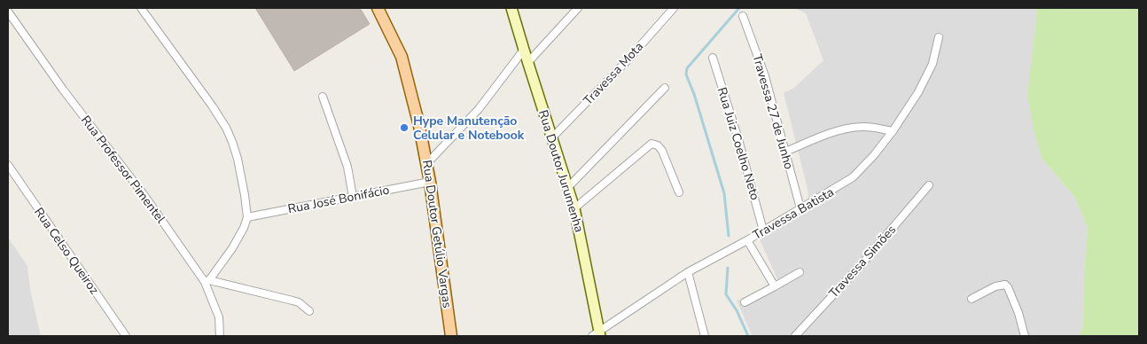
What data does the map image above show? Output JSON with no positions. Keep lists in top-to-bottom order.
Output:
{
  "streets": {
    "main road": ["Rua Doutor Jurumenha", "Rua Doutor Getúlio Vargas"],
    "street": [
      "Travessa Mota",
      "Travessa 27 de Junho",
      "Rua Juiz Coelho Neto",
      "Rua Professor Pimentel",
      "Rua José Bonifácio",
      "Travessa Batista",
      "Rua Celso Queiroz",
      "Travessa Simões"
    ]
  },
  "crossings": [
    ["Travessa Mota", "Rua Doutor Jurumenha"],
    ["Travessa 27 de Junho", "Travessa Batista"],
    ["Rua Juiz Coelho Neto", "Travessa Batista"],
    ["Rua Doutor Jurumenha", "Travessa Batista"],
    ["Rua José Bonifácio", "Rua Doutor Getúlio Vargas"]
  ],
  "places": ["Hype Manutenção Celular e Notebook"]
}
